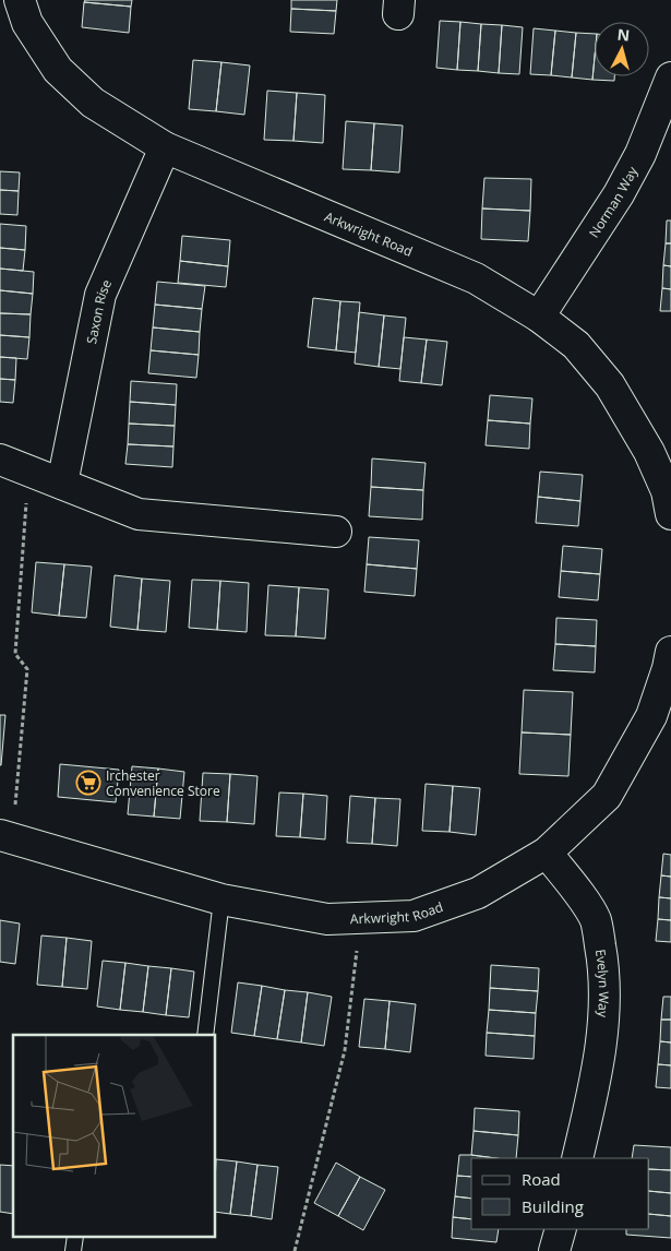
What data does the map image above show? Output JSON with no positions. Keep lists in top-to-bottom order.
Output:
{
  "streets": {
    "street": [
      "Norman Way",
      "Arkwright Road",
      "Saxon Rise",
      "Evelyn Way"
    ]
  },
  "crossings": [
    ["Norman Way", "Arkwright Road"],
    ["Arkwright Road", "Saxon Rise"],
    ["Arkwright Road", "Evelyn Way"]
  ],
  "places": {
    "supermarket": ["Irchester Convenience Store"]
  },
  "legend": ["Road", "Building"],
  "north": "top"
}
